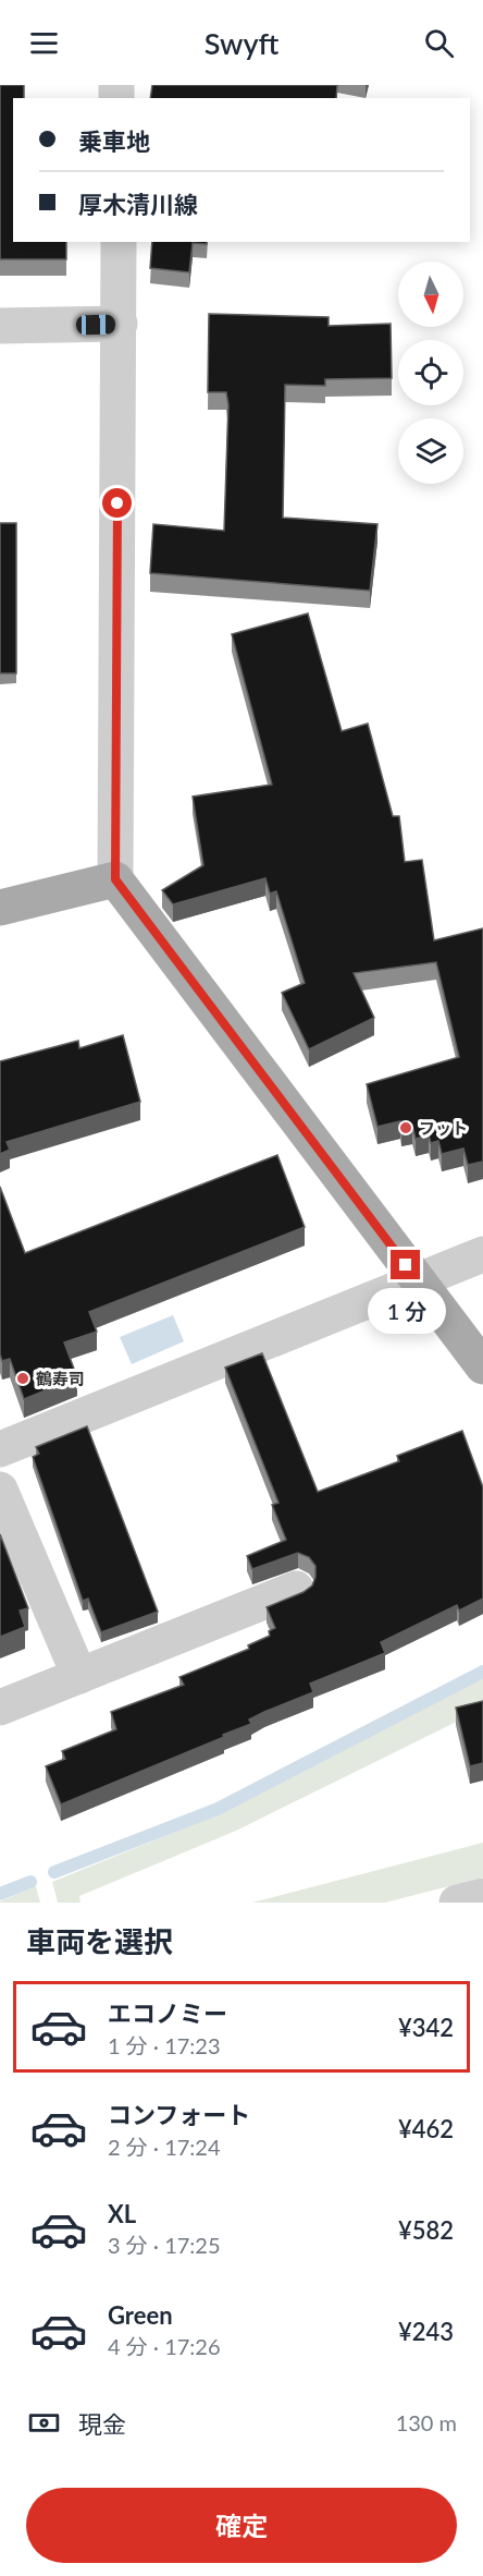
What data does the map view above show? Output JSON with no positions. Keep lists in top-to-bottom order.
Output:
{
  "places": ["フット", "鶴寿司"],
  "north": "bottom",
  "page": {
    "header": "Swyft",
    "banner": ["乗車地", "厚木清川線"],
    "bubble": "1 分",
    "heading": "車両を選択",
    "list": [
      {
        "name": "エコノミー",
        "note": "1 分 · 17:23",
        "value": "¥342"
      },
      {
        "name": "コンフォート",
        "note": "2 分 · 17:24",
        "value": "¥462"
      },
      {
        "name": "XL",
        "note": "3 分 · 17:25",
        "value": "¥582"
      },
      {
        "name": "Green",
        "note": "4 分 · 17:26",
        "value": "¥243"
      }
    ],
    "pay": ["現金", "130 m"],
    "buttons": "確定"
  }
}
